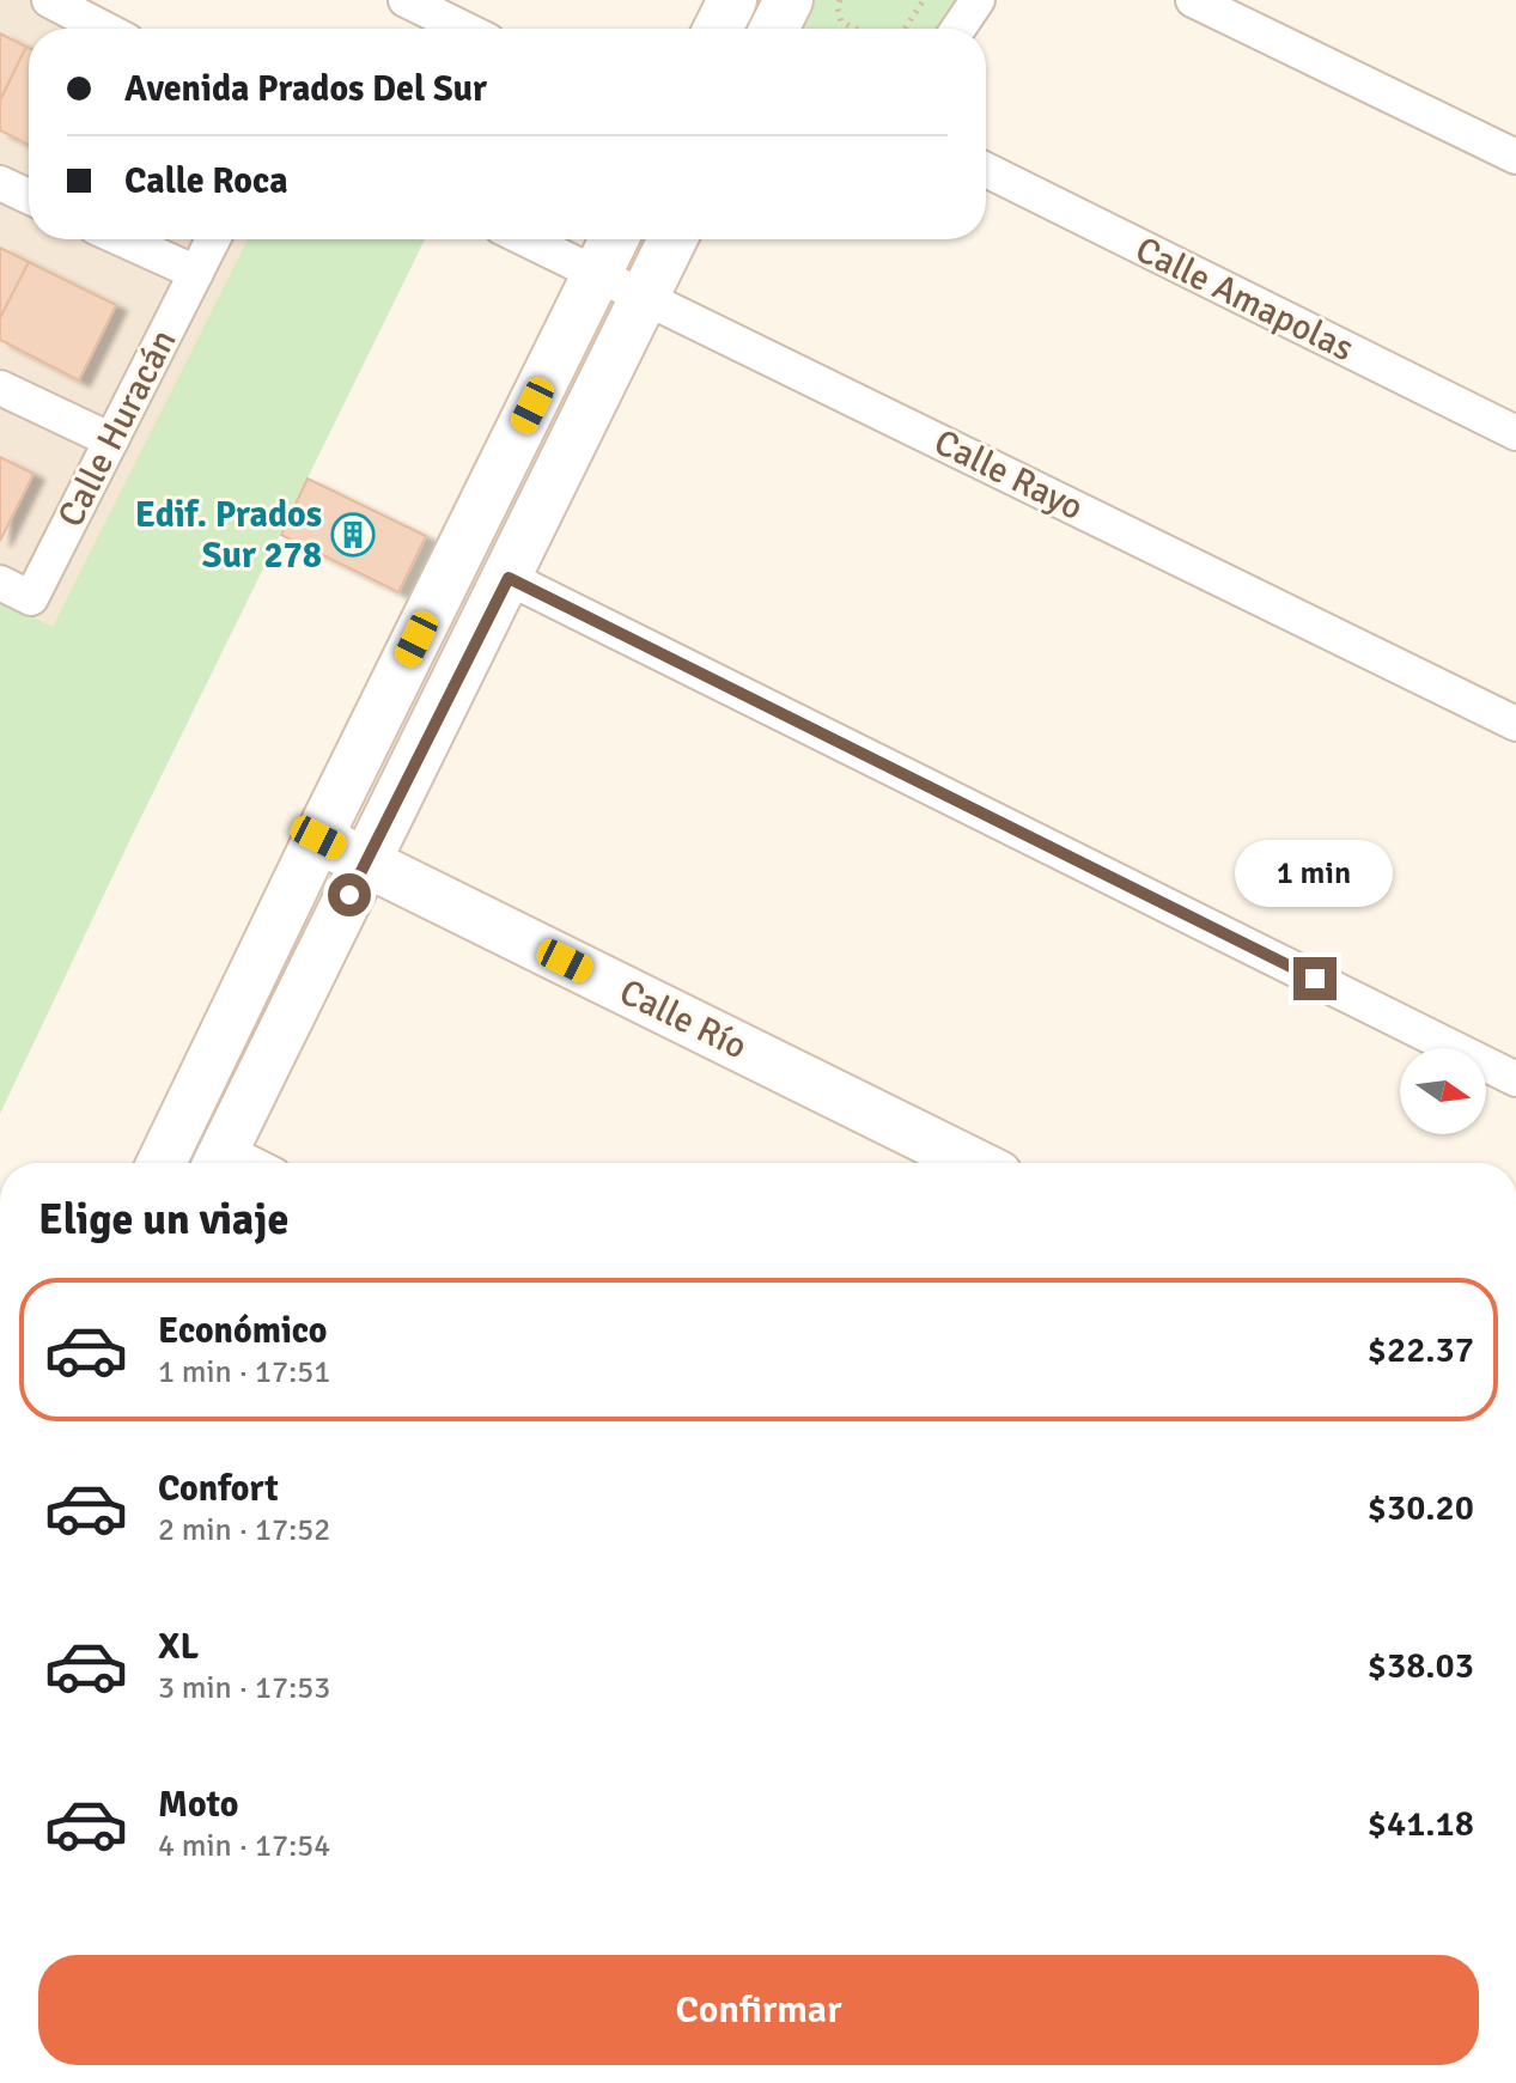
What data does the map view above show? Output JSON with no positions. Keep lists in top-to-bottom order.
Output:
{
  "streets": {
    "main road": ["Calle Río"],
    "street": ["Calle Amapolas", "Calle Huracán", "Calle Rayo"]
  },
  "places": {
    "building": ["Edif. Prados Sur 278"]
  },
  "north": "right",
  "page": {
    "banner": ["Avenida Prados Del Sur", "Calle Roca"],
    "bubble": "1 min",
    "heading": "Elige un viaje",
    "list": [
      {
        "name": "Económico",
        "note": "1 min · 17:51",
        "value": "$22.37"
      },
      {
        "name": "Confort",
        "note": "2 min · 17:52",
        "value": "$30.20"
      },
      {
        "name": "XL",
        "note": "3 min · 17:53",
        "value": "$38.03"
      },
      {
        "name": "Moto",
        "note": "4 min · 17:54",
        "value": "$41.18"
      }
    ],
    "buttons": "Confirmar"
  }
}
